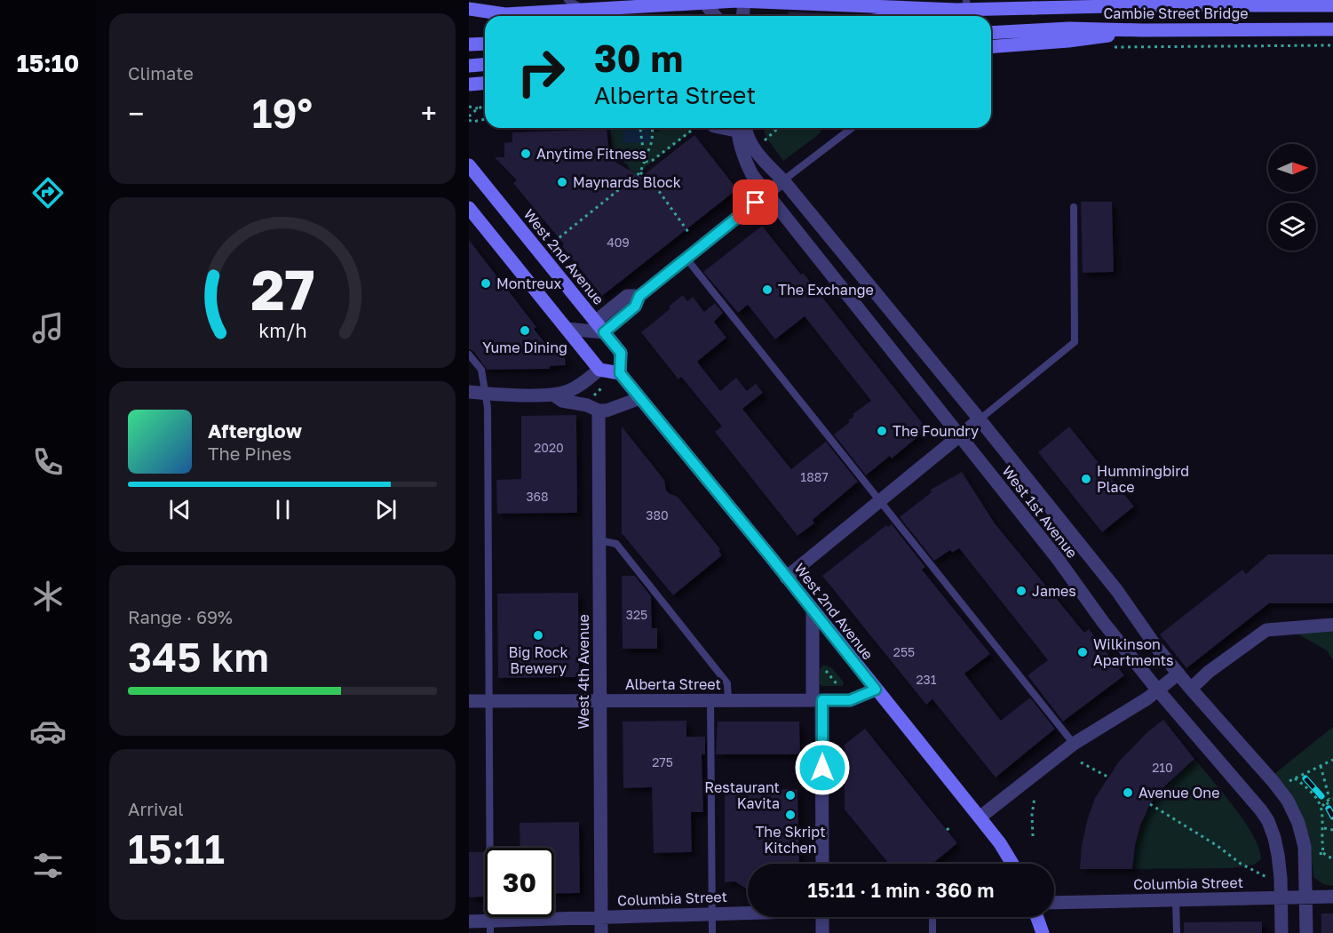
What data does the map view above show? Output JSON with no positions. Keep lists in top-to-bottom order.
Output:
{
  "streets": {
    "main road": ["Cambie Street Bridge", "West 2nd Avenue"],
    "street": [
      "West 1st Avenue",
      "West 4th Avenue",
      "Alberta Street",
      "Columbia Street"
    ]
  },
  "crossings": [
    ["West 2nd Avenue", "Alberta Street"],
    ["West 1st Avenue", "Columbia Street"],
    ["West 4th Avenue", "Alberta Street"],
    ["West 4th Avenue", "Columbia Street"]
  ],
  "places": [
    "Anytime Fitness",
    "Maynards Block",
    "Montreux",
    "The Exchange",
    "Yume Dining",
    "The Foundry",
    "Hummingbird Place",
    "James",
    "Big Rock Brewery",
    "Wilkinson Apartments",
    "Avenue One",
    "Restaurant Kavita",
    "The Skript Kitchen"
  ],
  "house_numbers": [
    "409",
    "2020",
    "1887",
    "368",
    "380",
    "325",
    "255",
    "231",
    "275",
    "210"
  ],
  "north": "right",
  "page": {
    "tabs": "15:10",
    "tile": [
      "Climate",
      ["Range · 69%", "345 km"],
      ["Arrival", "15:11"]
    ],
    "turn": ["30 m", "Alberta Street"],
    "heat": ["−", "19°", "+"],
    "song": ["Afterglow", "The Pines"],
    "limit": "30",
    "trip": "15:11 · 1 min · 360 m",
    "gauge": ["27", "km/h"]
  }
}
